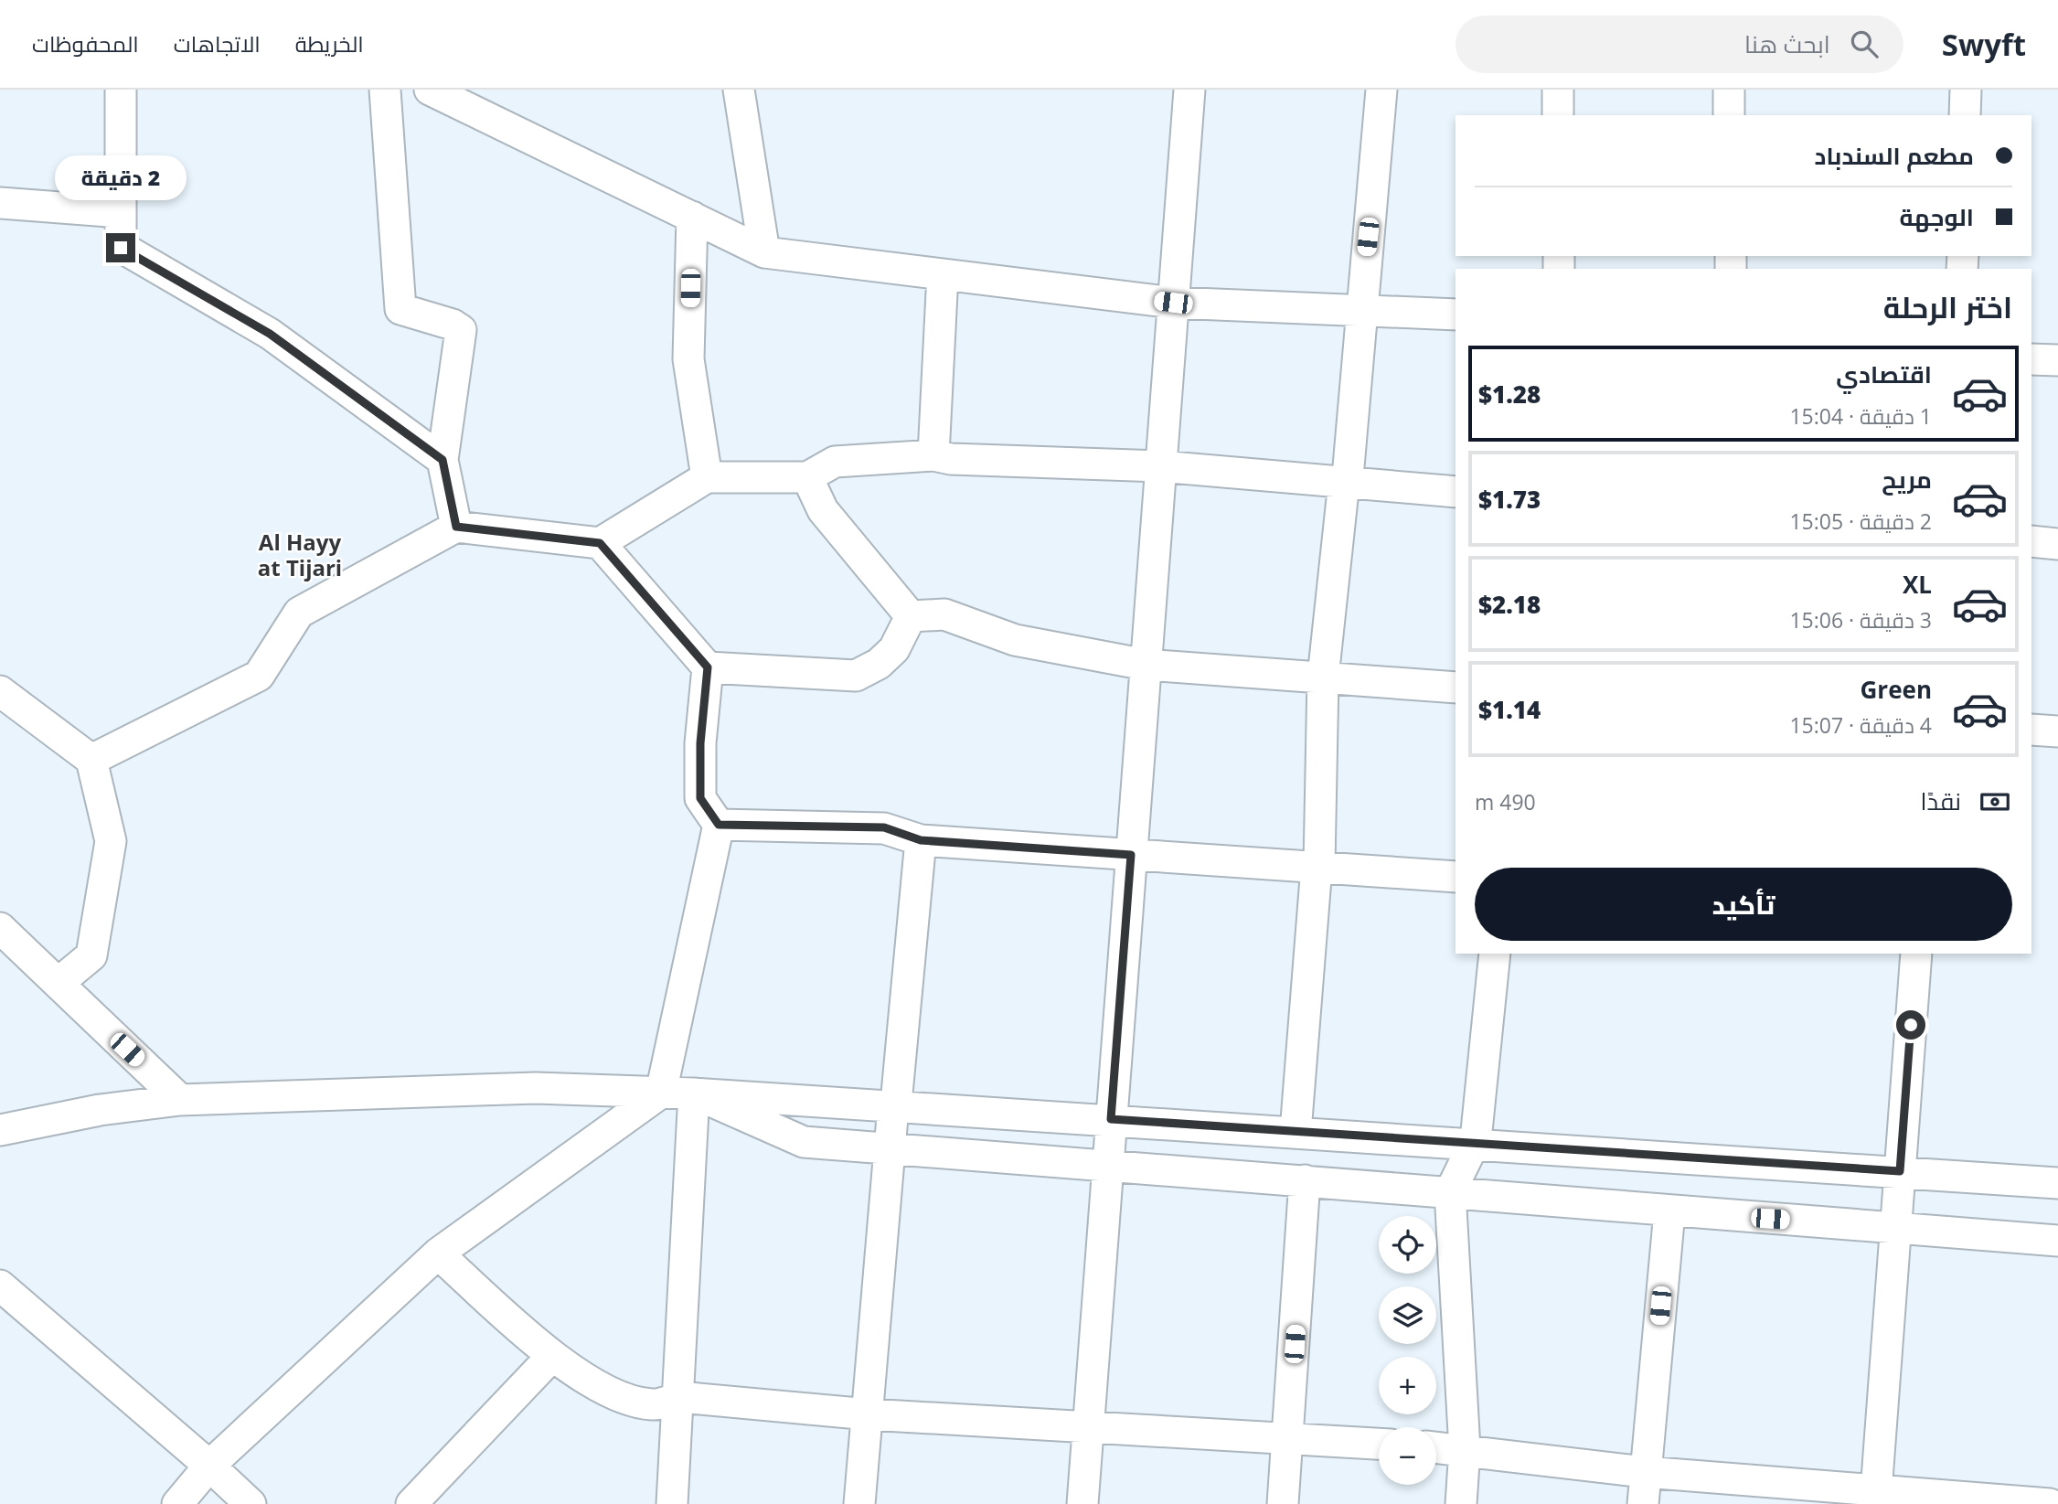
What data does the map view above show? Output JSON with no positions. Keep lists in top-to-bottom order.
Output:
{
  "districts": ["Al Hayy at Tijari"],
  "page": {
    "header": "Swyft",
    "search": "ابحث هنا",
    "nav": ["الخريطة", "الاتجاهات", "المحفوظات"],
    "banner": ["مطعم السندباد", "الوجهة"],
    "bubble": "2 دقيقة",
    "heading": "اختر الرحلة",
    "list": [
      {
        "name": "اقتصادي",
        "note": "1 دقيقة · 15:04",
        "value": "$1.28"
      },
      {
        "name": "مريح",
        "note": "2 دقيقة · 15:05",
        "value": "$1.73"
      },
      {
        "name": "XL",
        "note": "3 دقيقة · 15:06",
        "value": "$2.18"
      },
      {
        "name": "Green",
        "note": "4 دقيقة · 15:07",
        "value": "$1.14"
      }
    ],
    "pay": ["نقدًا", "490 m"],
    "buttons": "تأكيد",
    "map_buttons": ["+", "−"]
  }
}
